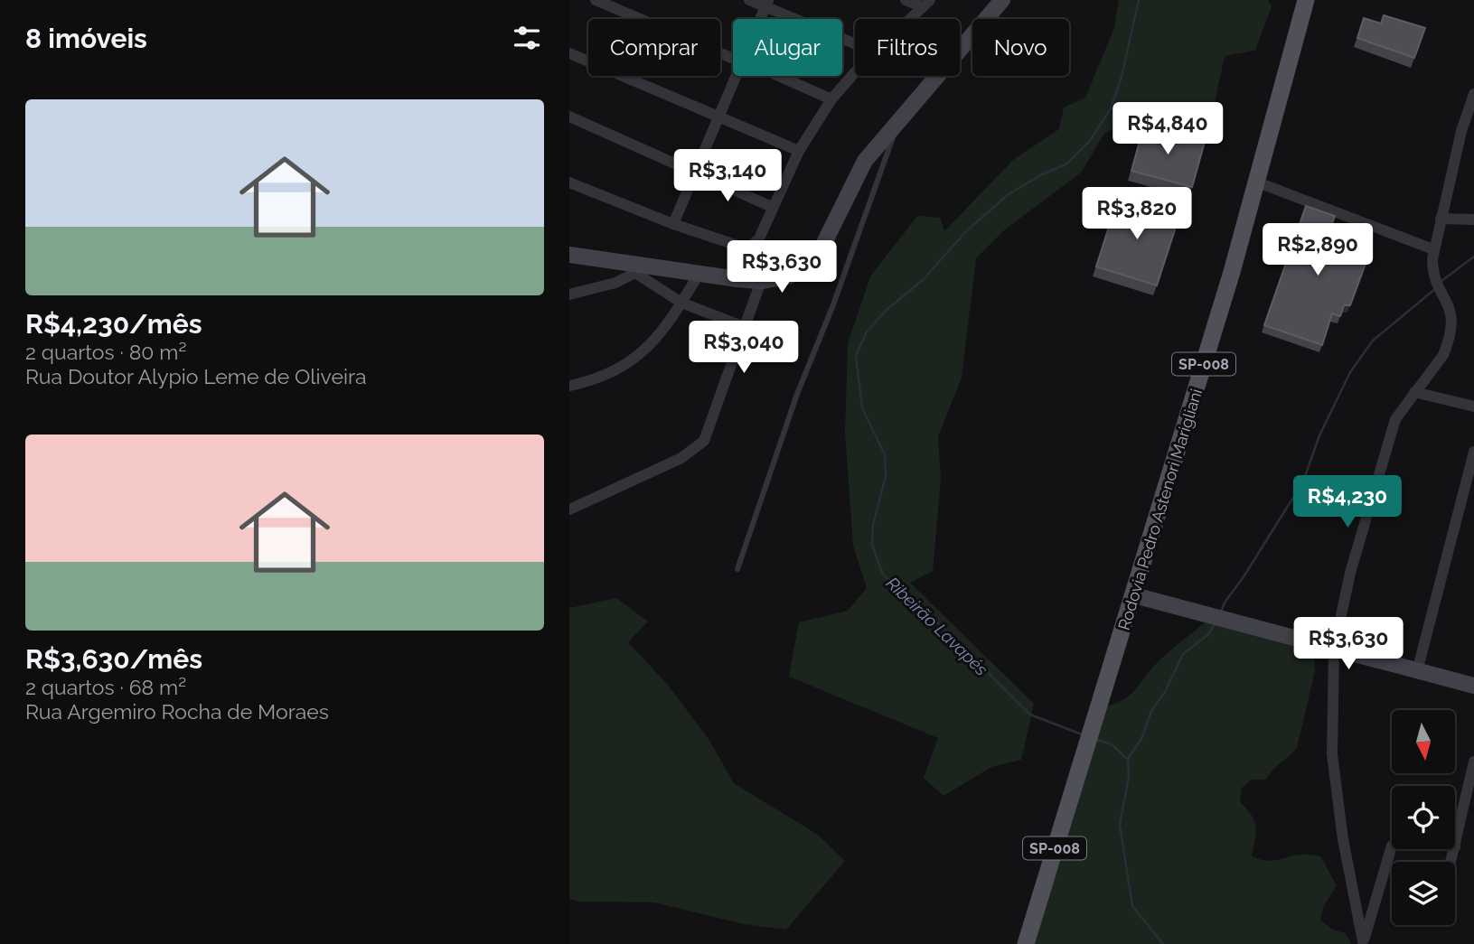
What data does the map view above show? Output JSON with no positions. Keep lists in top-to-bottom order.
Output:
{
  "streets": {
    "main road": ["SP-008", "Rodovia Pedro Astenori Marigliani"]
  },
  "water": ["Ribeirão Lavapés"],
  "north": "bottom",
  "page": {
    "heading": "8 imóveis",
    "chip": [
      "Comprar",
      "Alugar",
      "Filtros",
      "Novo"
    ],
    "list": [
      {
        "name": "R$4,230/mês",
        "note": "2 quartos · 80 m² · Rua Doutor Alypio Leme de Oliveira"
      },
      {
        "name": "R$3,630/mês",
        "note": "2 quartos · 68 m² · Rua Argemiro Rocha de Moraes"
      }
    ],
    "price": [
      "R$4,840",
      "R$3,140",
      "R$3,820",
      "R$2,890",
      "R$3,630",
      "R$3,040",
      "R$4,230",
      "R$3,630"
    ]
  }
}
